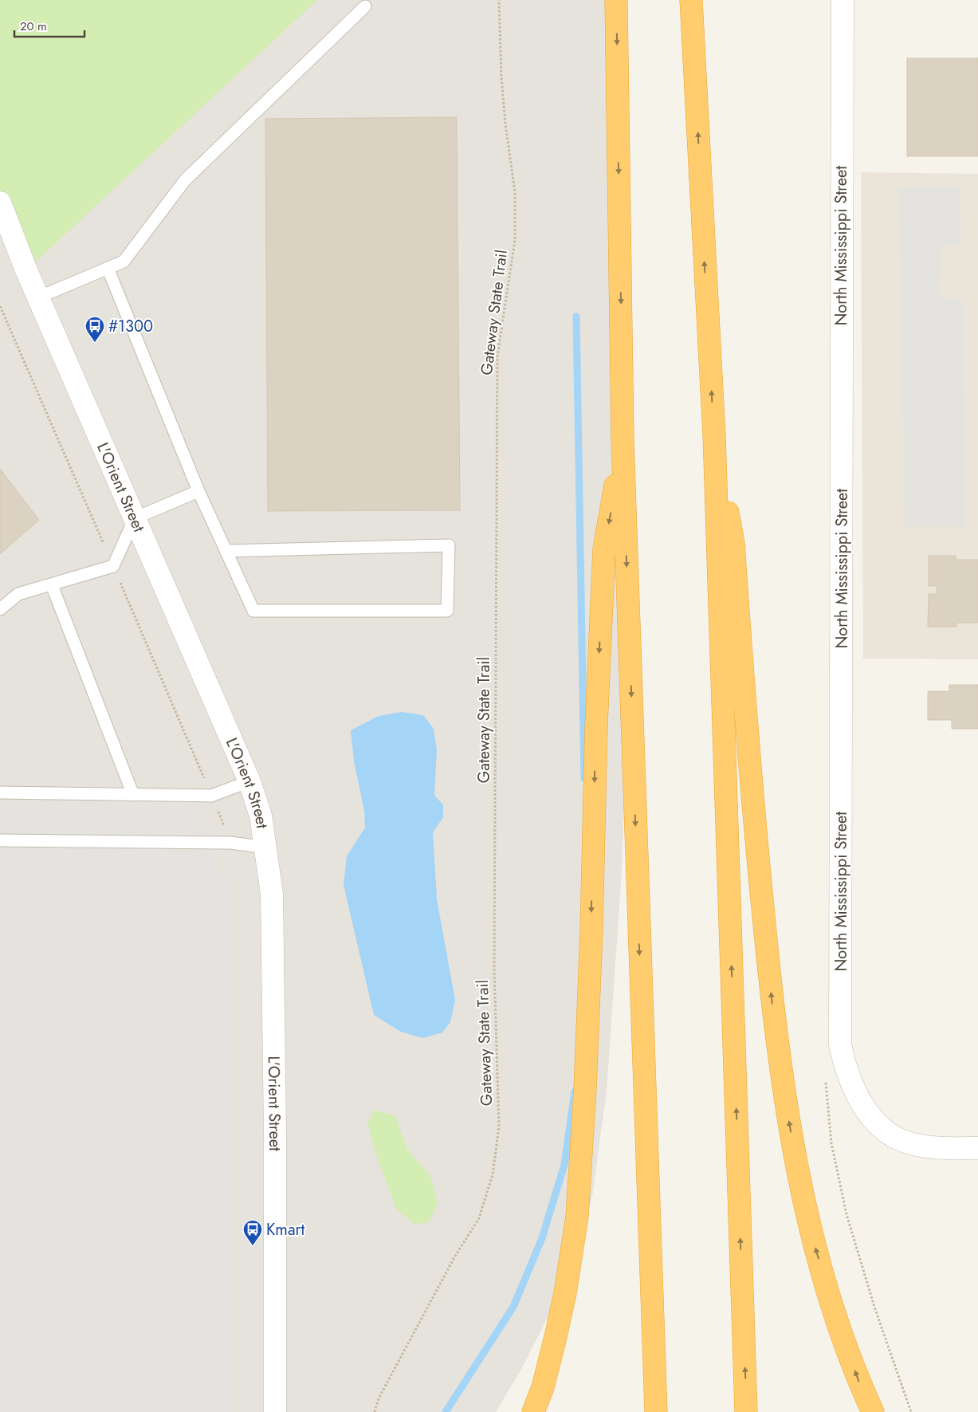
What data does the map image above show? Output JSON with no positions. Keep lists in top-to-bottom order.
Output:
{
  "streets": {
    "street": ["North Mississippi Street", "L'Orient Street"],
    "path": ["Gateway State Trail"]
  },
  "places": {
    "bus stop": ["#1300", "Kmart"]
  },
  "scale_bar": "20 m"
}
